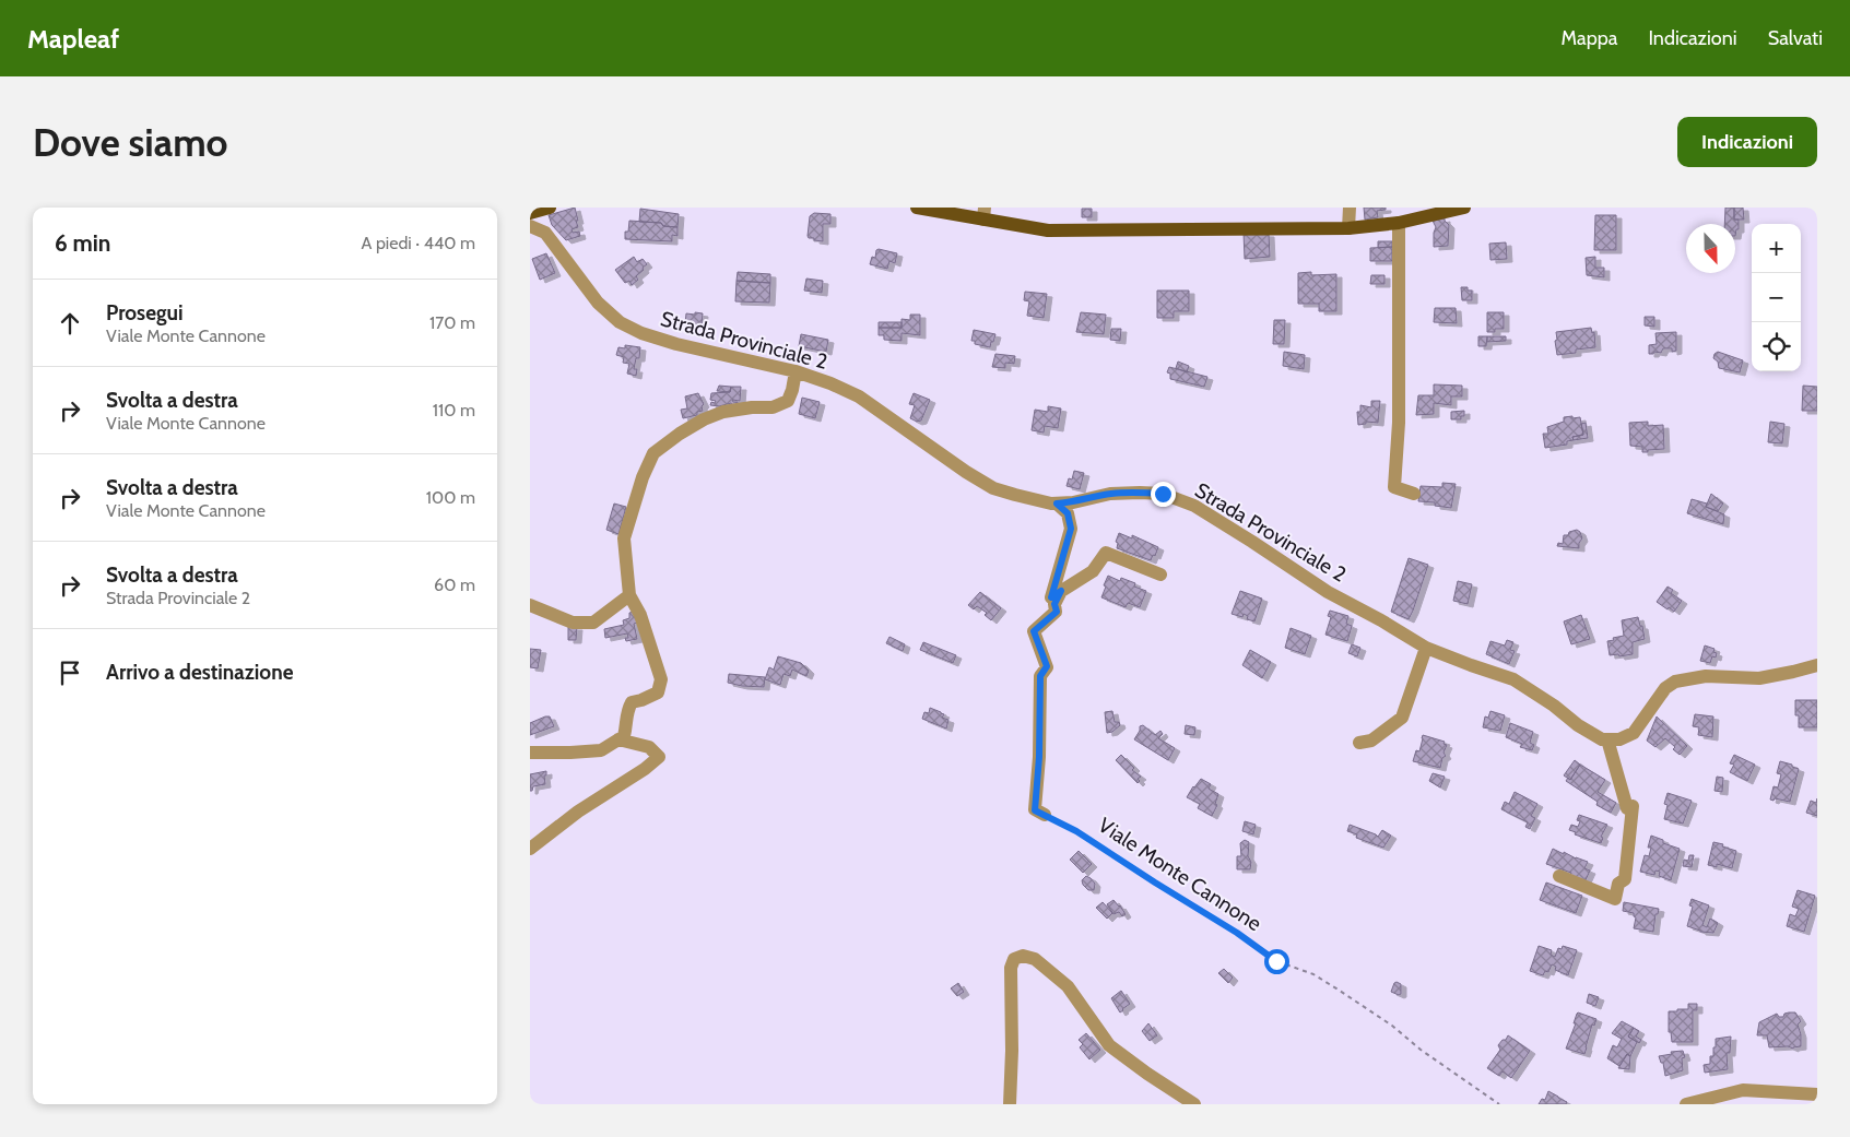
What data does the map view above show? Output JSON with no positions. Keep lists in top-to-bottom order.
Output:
{
  "streets": {
    "street": ["Strada Provinciale 2"],
    "path": ["Viale Monte Cannone"]
  },
  "north": "bottom",
  "page": {
    "header": "Mapleaf",
    "nav": ["Mappa", "Indicazioni", "Salvati"],
    "buttons": "Indicazioni",
    "title": "Dove siamo",
    "heading": ["6 min", "A piedi · 440 m"],
    "map_buttons": ["+", "−"],
    "list": [
      ["Prosegui", "Viale Monte Cannone", "170 m"],
      ["Svolta a destra", "Viale Monte Cannone", "110 m"],
      ["Svolta a destra", "Viale Monte Cannone", "100 m"],
      ["Svolta a destra", "Strada Provinciale 2", "60 m"],
      "Arrivo a destinazione"
    ]
  }
}
